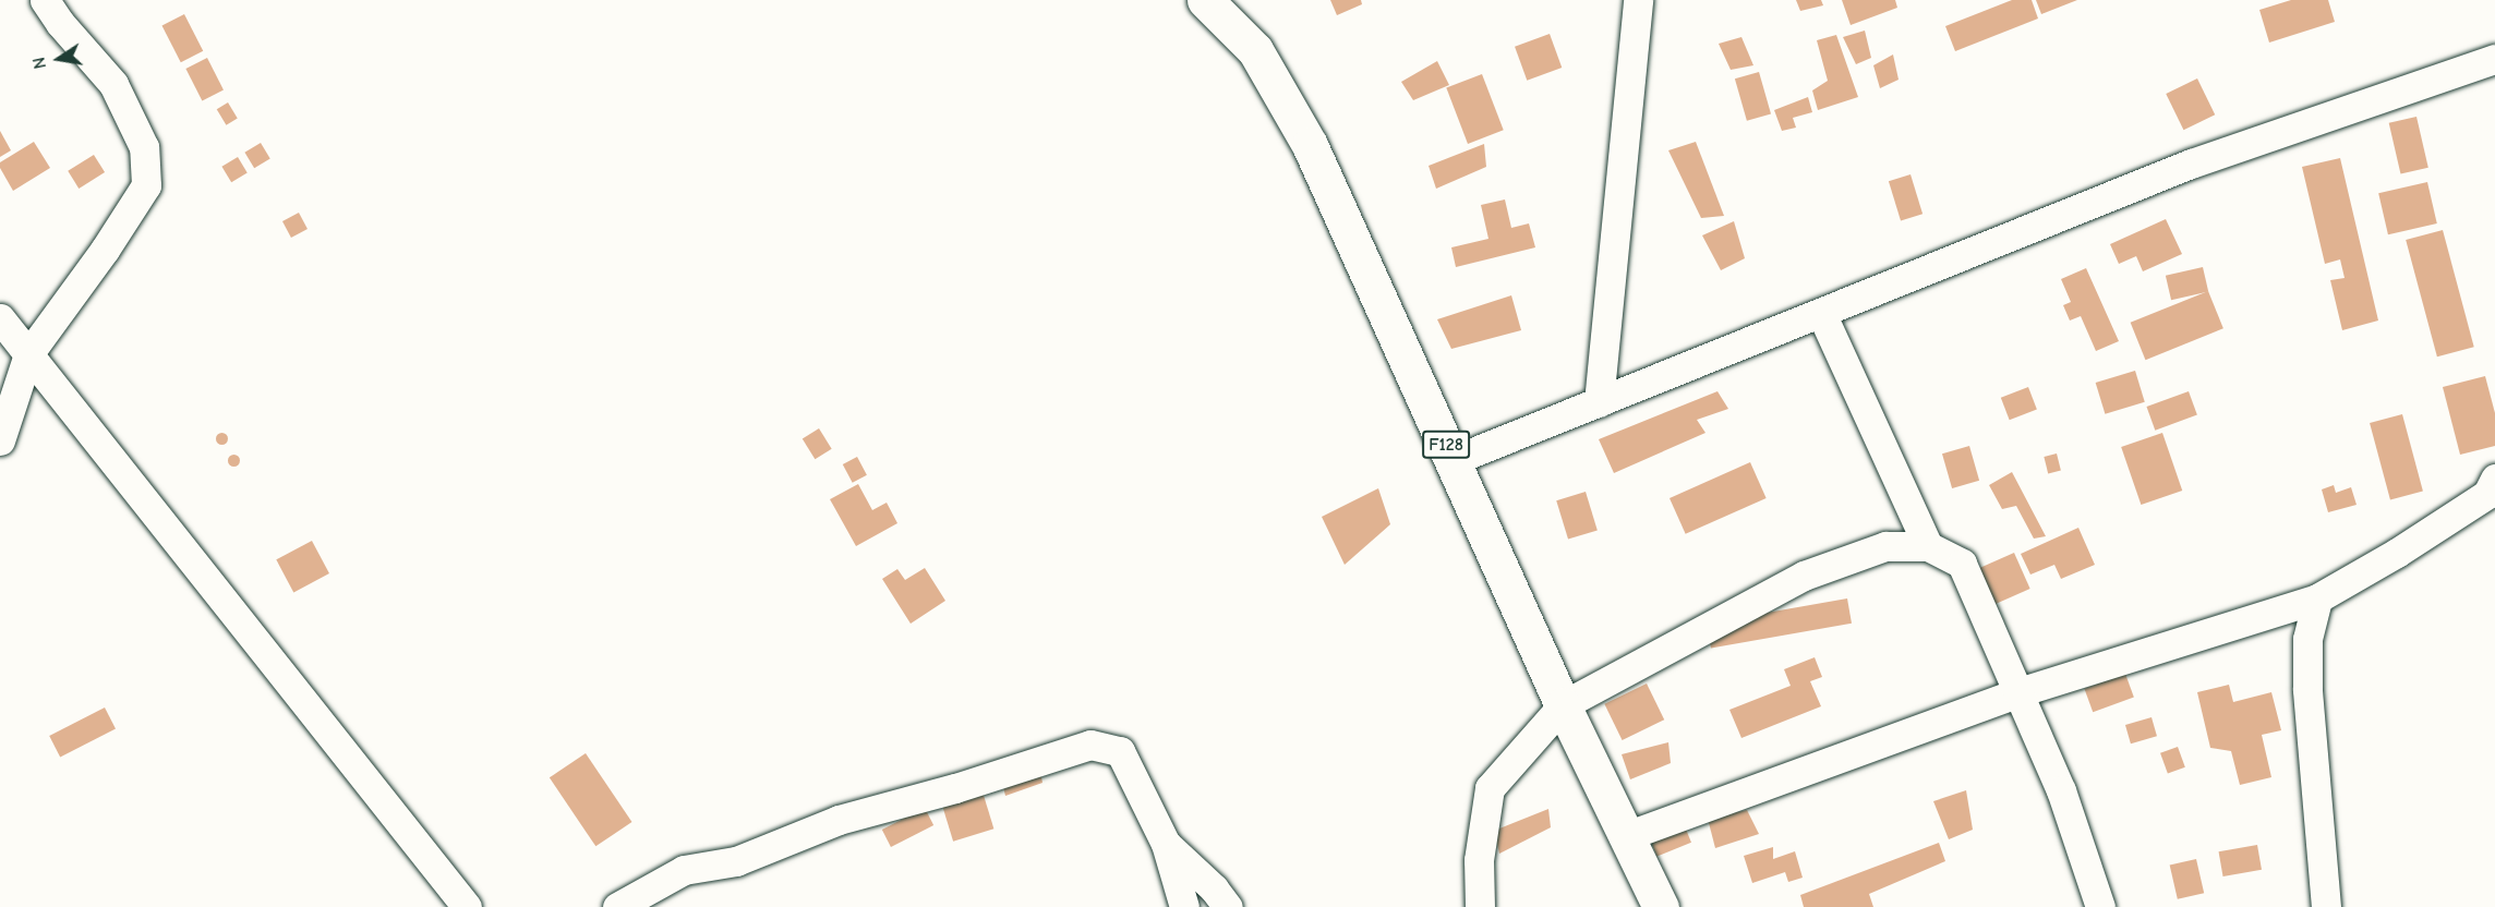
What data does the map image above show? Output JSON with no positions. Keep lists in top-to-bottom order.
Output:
{
  "streets": {
    "main road": ["F128"]
  },
  "north": "left"
}
